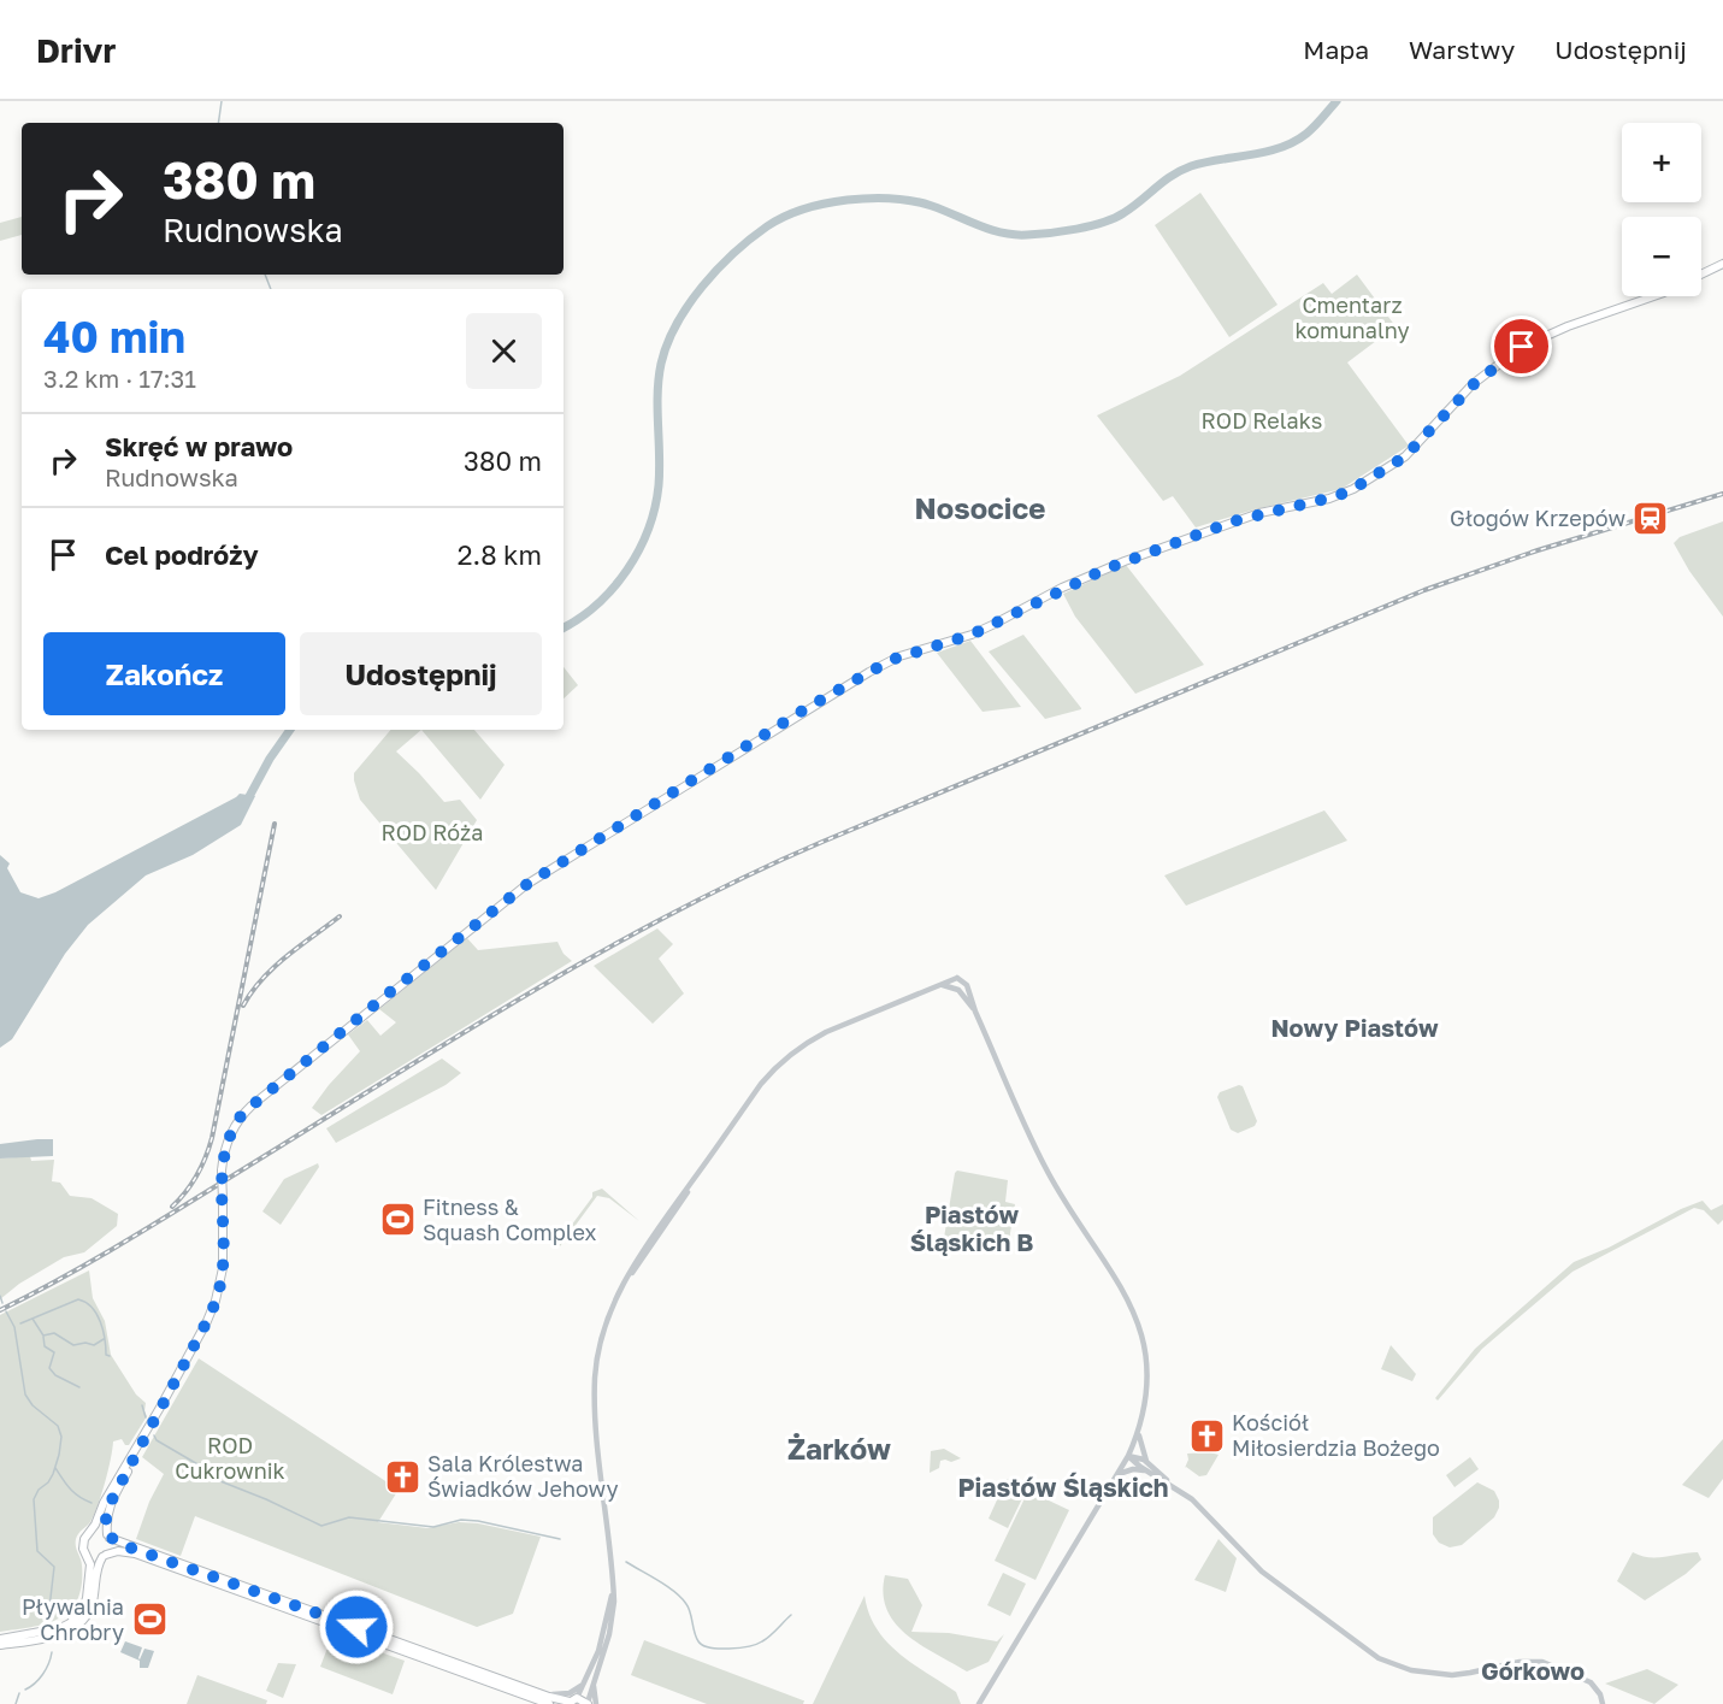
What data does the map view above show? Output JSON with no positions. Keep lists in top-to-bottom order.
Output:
{
  "districts": [
    "Nosocice",
    "Nowy Piastów",
    "Piastów Śląskich B",
    "Żarków",
    "Piastów Śląskich",
    "Górkowo"
  ],
  "parks": [
    "Cmentarz komunalny",
    "ROD Relaks",
    "ROD Róża",
    "ROD Cukrownik"
  ],
  "places": {
    "station": ["Głogów Krzepów"],
    "sports": ["Fitness & Squash Complex", "Pływalnia Chrobry"],
    "church": ["Kościół Miłosierdzia Bożego", "Sala Królestwa Świadków Jehowy"]
  },
  "page": {
    "header": "Drivr",
    "nav": ["Mapa", "Warstwy", "Udostępnij"],
    "map_buttons": ["+", "−"],
    "turn": ["380 m", "Rudnowska"],
    "heading": ["40 min", "3.2 km · 17:31"],
    "list": [
      {
        "name": "Skręć w prawo",
        "note": "Rudnowska",
        "value": "380 m"
      },
      {
        "name": "Cel podróży",
        "value": "2.8 km"
      }
    ],
    "buttons": ["Zakończ", "Udostępnij"]
  }
}
